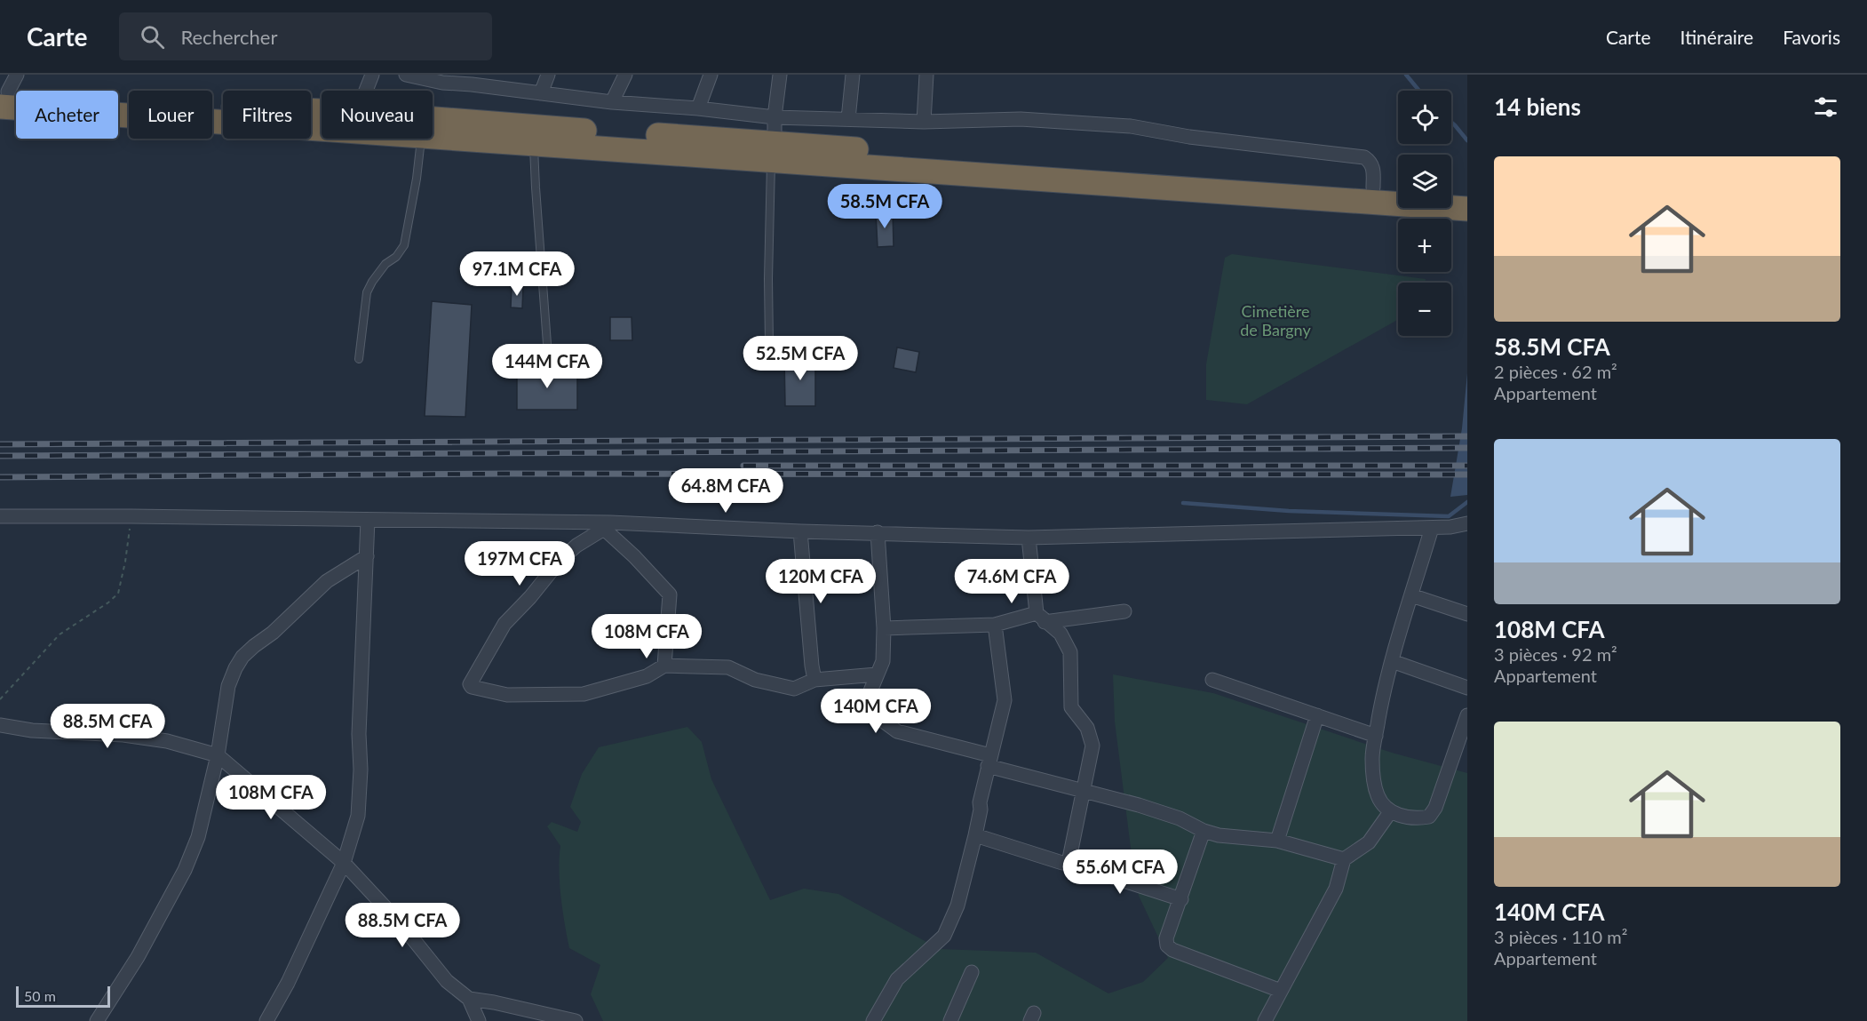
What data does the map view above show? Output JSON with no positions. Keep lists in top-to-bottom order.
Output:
{
  "parks": ["Cimetière de Bargny"],
  "scale_bar": "50 m",
  "page": {
    "header": "Carte",
    "search": "Rechercher",
    "nav": ["Carte", "Itinéraire", "Favoris"],
    "heading": "14 biens",
    "map_buttons": ["+", "−"],
    "chip": [
      "Acheter",
      "Louer",
      "Filtres",
      "Nouveau"
    ],
    "list": [
      {
        "name": "58.5M CFA",
        "note": "2 pièces · 62 m² · Appartement"
      },
      {
        "name": "108M CFA",
        "note": "3 pièces · 92 m² · Appartement"
      },
      {
        "name": "140M CFA",
        "note": "3 pièces · 110 m² · Appartement"
      }
    ],
    "price": [
      "58.5M CFA",
      "97.1M CFA",
      "52.5M CFA",
      "144M CFA",
      "64.8M CFA",
      "197M CFA",
      "120M CFA",
      "74.6M CFA",
      "108M CFA",
      "140M CFA",
      "88.5M CFA",
      "108M CFA",
      "55.6M CFA",
      "88.5M CFA"
    ],
    "scale": "50 m"
  }
}
